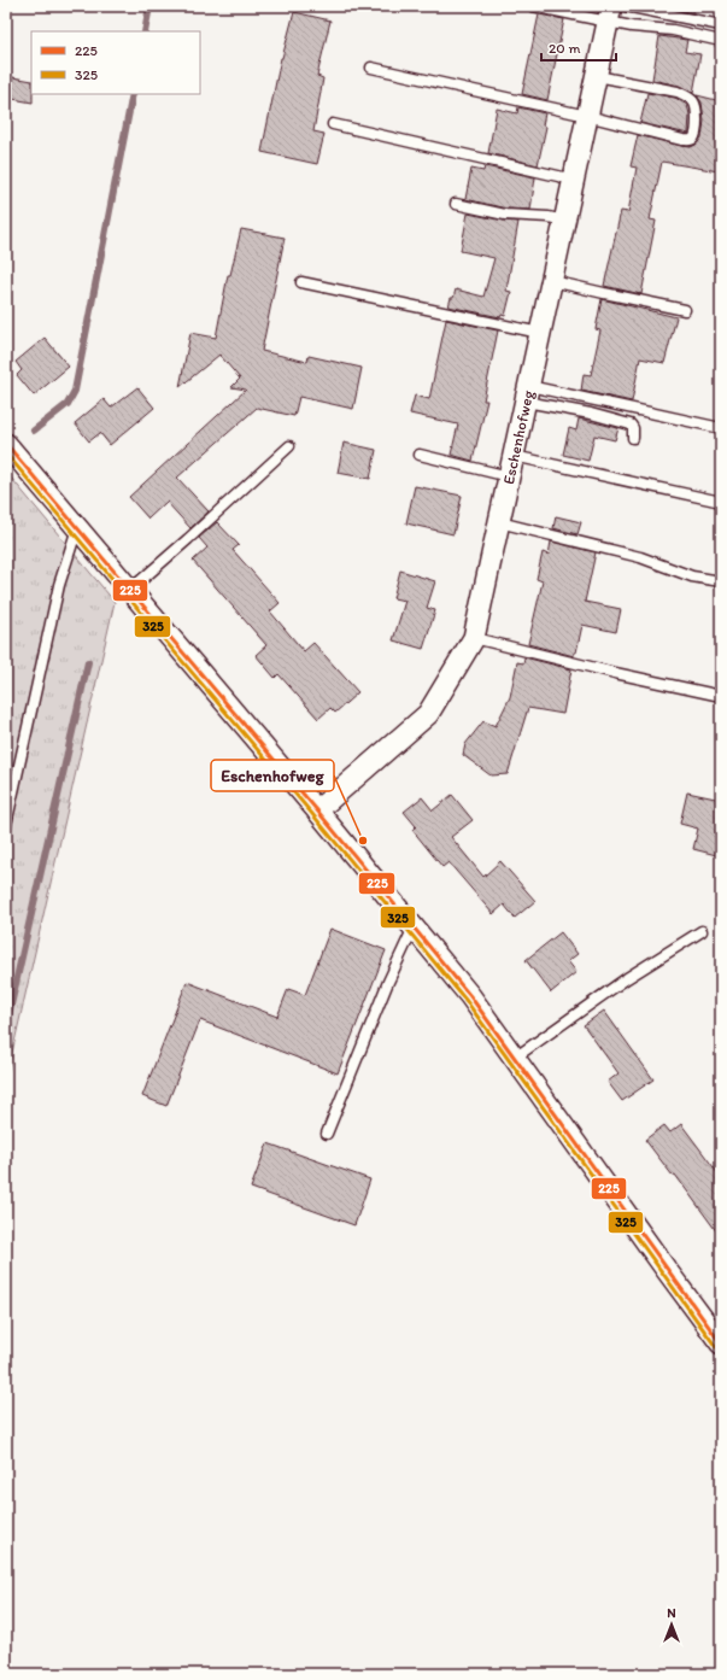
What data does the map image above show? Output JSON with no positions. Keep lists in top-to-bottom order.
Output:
{
  "streets": {
    "street": ["Eschenhofweg"]
  },
  "places": ["Eschenhofweg"],
  "lines": ["transit line 225", "transit line 325"],
  "legend": ["225", "325"],
  "scale_bar": "20 m",
  "north": "top"
}
